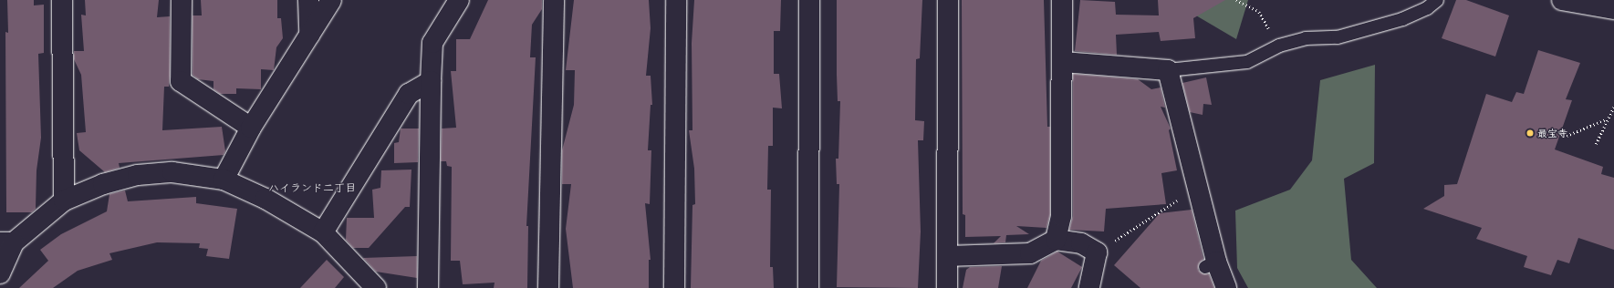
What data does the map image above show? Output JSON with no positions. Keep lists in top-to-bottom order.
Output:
{
  "districts": ["ハイランド二丁目"],
  "places": ["最宝寺"]
}
